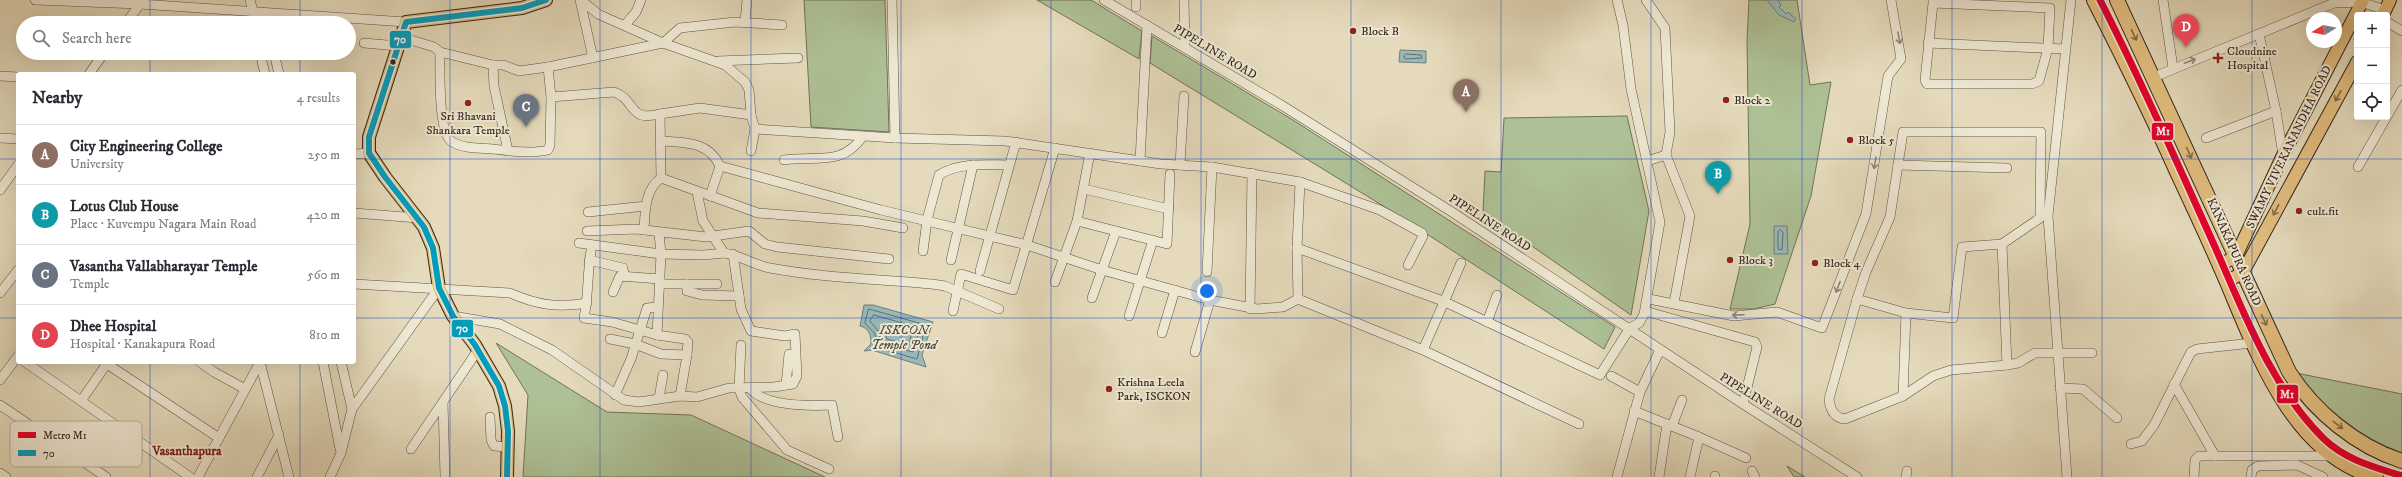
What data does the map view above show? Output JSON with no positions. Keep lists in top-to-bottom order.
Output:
{
  "streets": {
    "highway": ["KANAKAPURA ROAD"],
    "main road": ["SWAMY VIVEKANANDHA ROAD"],
    "street": ["PIPELINE ROAD"]
  },
  "crossings": [
    ["SWAMY VIVEKANANDHA ROAD", "KANAKAPURA ROAD"]
  ],
  "districts": ["Vasanthapura"],
  "water": ["ISKCON Temple Pond"],
  "places": {
    "other": [
      "Block B",
      "Block 2",
      "Sri Bhavani Shankara Temple",
      "Block 5",
      "cult.fit",
      "Block 3",
      "Block 4",
      "Krishna Leela Park, ISCKON"
    ],
    "health": ["Cloudnine Hospital"]
  },
  "lines": ["metro line M1", "transit line 70"],
  "legend": ["Metro M1", "70"],
  "north": "left",
  "page": {
    "map_buttons": ["+", "−"],
    "pins": [
      "D",
      "A",
      "C",
      "B"
    ],
    "search": "Search here",
    "heading": ["Nearby", "4 results"],
    "list": [
      {
        "mark": "A",
        "name": "City Engineering College",
        "note": "University",
        "value": "250 m"
      },
      {
        "mark": "B",
        "name": "Lotus Club House",
        "note": "Place · Kuvempu Nagara Main Road",
        "value": "420 m"
      },
      {
        "mark": "C",
        "name": "Vasantha Vallabharayar Temple",
        "note": "Temple",
        "value": "560 m"
      },
      {
        "mark": "D",
        "name": "Dhee Hospital",
        "note": "Hospital · Kanakapura Road",
        "value": "810 m"
      }
    ]
  }
}
